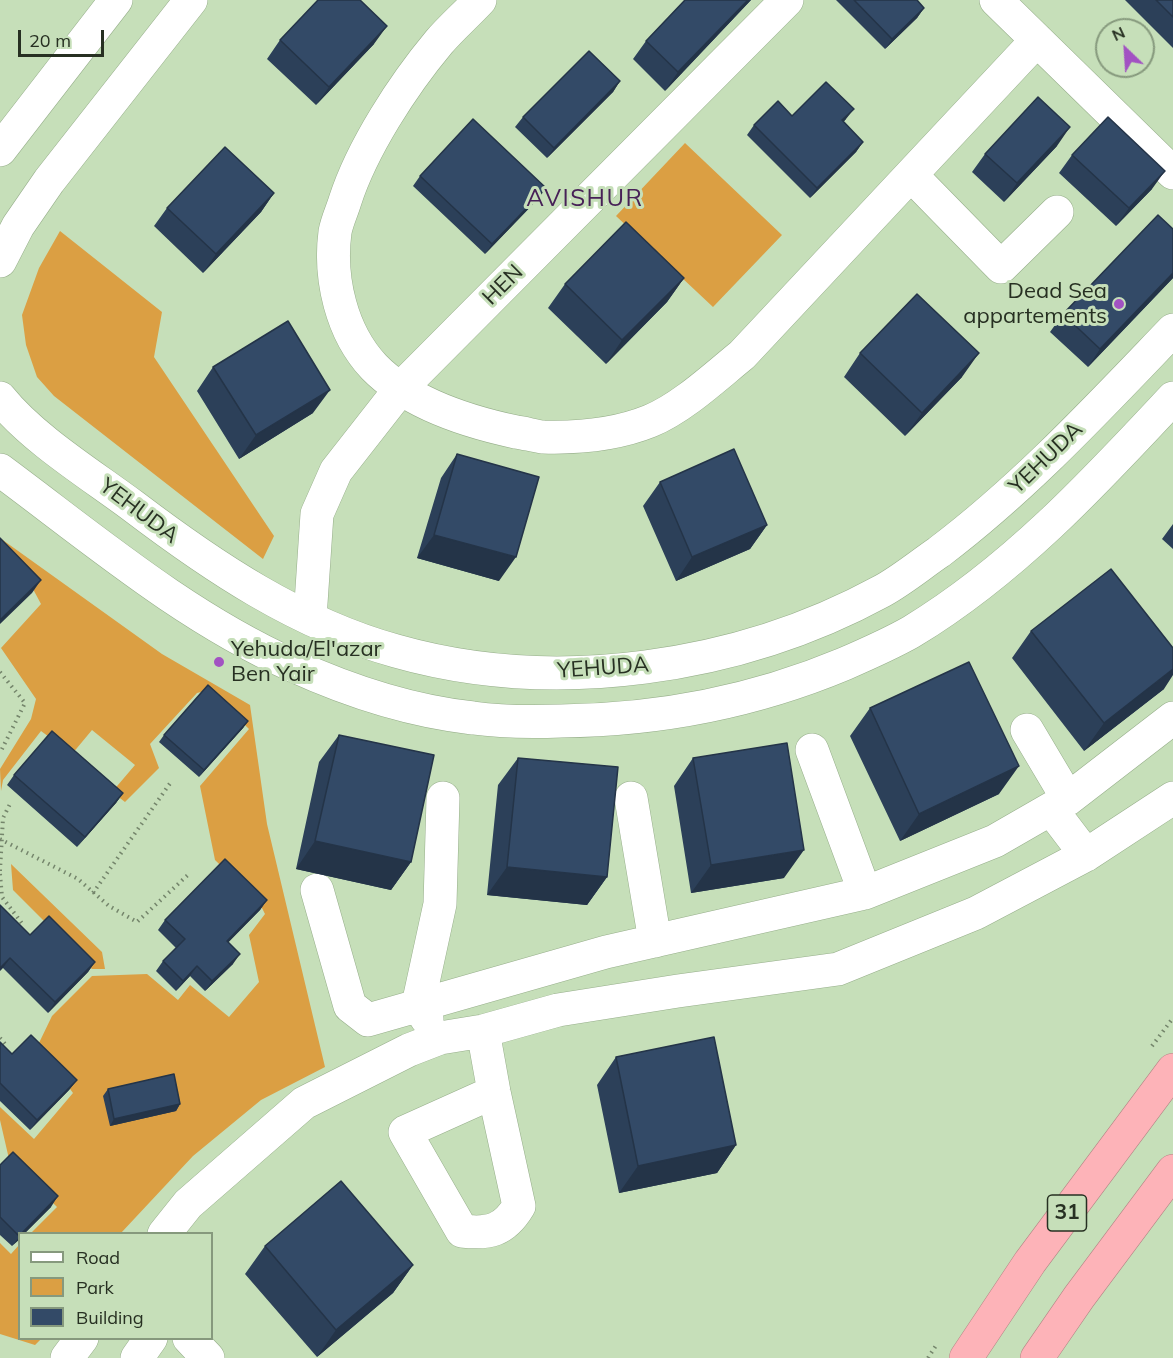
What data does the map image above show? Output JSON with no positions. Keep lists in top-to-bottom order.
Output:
{
  "streets": {
    "highway": ["31"],
    "street": ["HEN", "YEHUDA"]
  },
  "crossings": [
    ["HEN", "YEHUDA"]
  ],
  "districts": ["AVISHUR"],
  "places": ["Dead Sea appartements", "Yehuda/El'azar Ben Yair"],
  "legend": ["Road", "Park", "Building"],
  "scale_bar": "20 m",
  "north": "top left"
}
